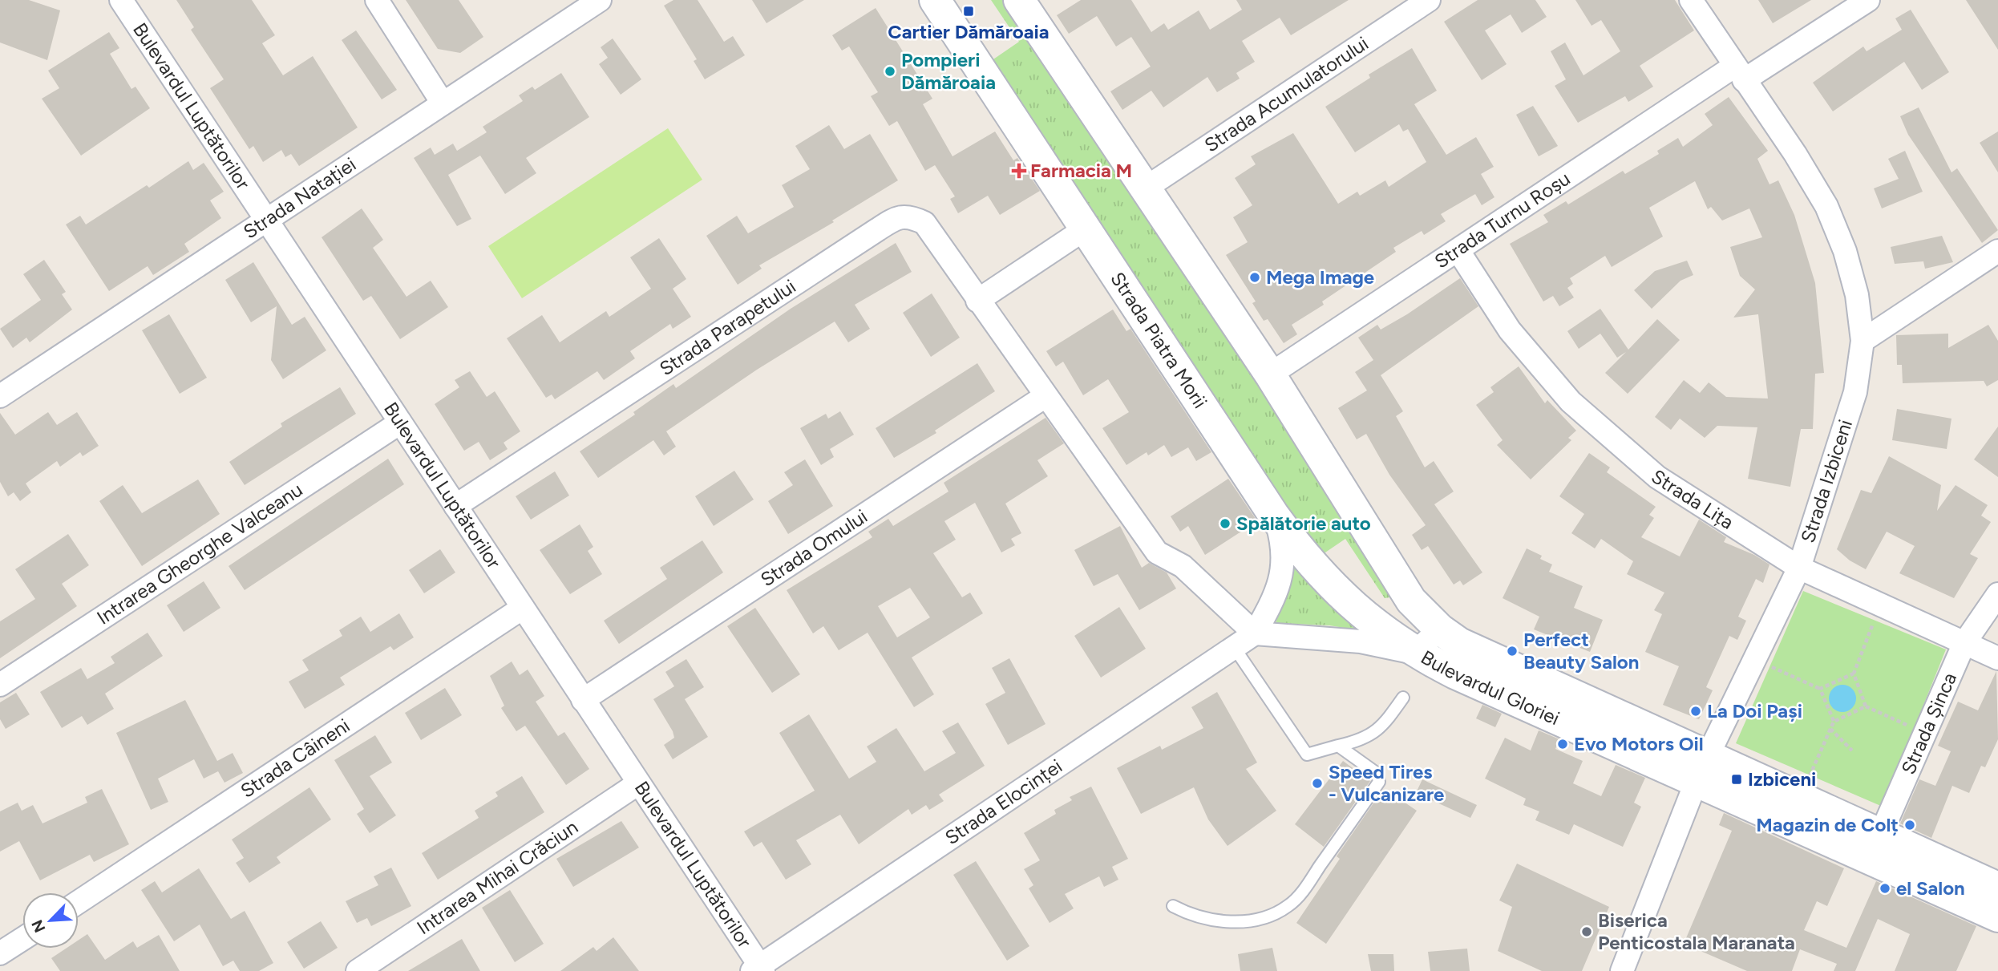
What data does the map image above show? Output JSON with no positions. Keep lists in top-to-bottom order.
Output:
{
  "streets": {
    "street": [
      "Strada Acumulatorului",
      "Bulevardul Luptătorilor",
      "Strada Natației",
      "Strada Turnu Roșu",
      "Strada Parapetului",
      "Strada Piatra Morii",
      "Strada Izbiceni",
      "Strada Lița",
      "Strada Omului",
      "Intrarea Gheorghe Valceanu",
      "Bulevardul Gloriei",
      "Strada Șinca",
      "Strada Câineni",
      "Strada Elocinței",
      "Intrarea Mihai Crăciun"
    ]
  },
  "crossings": [
    ["Bulevardul Luptătorilor", "Strada Natației"],
    ["Bulevardul Luptătorilor", "Strada Parapetului"],
    ["Bulevardul Luptătorilor", "Strada Omului"],
    ["Bulevardul Luptătorilor", "Intrarea Gheorghe Valceanu"],
    ["Bulevardul Luptătorilor", "Strada Câineni"],
    ["Bulevardul Luptătorilor", "Strada Elocinței"],
    ["Bulevardul Luptătorilor", "Intrarea Mihai Crăciun"],
    ["Strada Turnu Roșu", "Strada Izbiceni"],
    ["Strada Turnu Roșu", "Strada Lița"],
    ["Strada Parapetului", "Strada Omului"],
    ["Strada Parapetului", "Strada Elocinței"],
    ["Strada Piatra Morii", "Bulevardul Gloriei"],
    ["Strada Izbiceni", "Strada Lița"],
    ["Strada Izbiceni", "Bulevardul Gloriei"],
    ["Strada Lița", "Strada Șinca"],
    ["Bulevardul Gloriei", "Strada Șinca"]
  ],
  "places": {
    "transit": ["Cartier Dămăroaia", "Izbiceni"],
    "other": [
      "Pompieri Dămăroaia",
      "Mega Image",
      "Spălătorie auto",
      "Perfect Beauty Salon",
      "La Doi Pași",
      "Evo Motors Oil",
      "Speed Tires - Vulcanizare",
      "Magazin de Colț",
      "el Salon",
      "Biserica Penticostala Maranata"
    ],
    "health": ["Farmacia M"]
  },
  "north": "bottom left"
}
